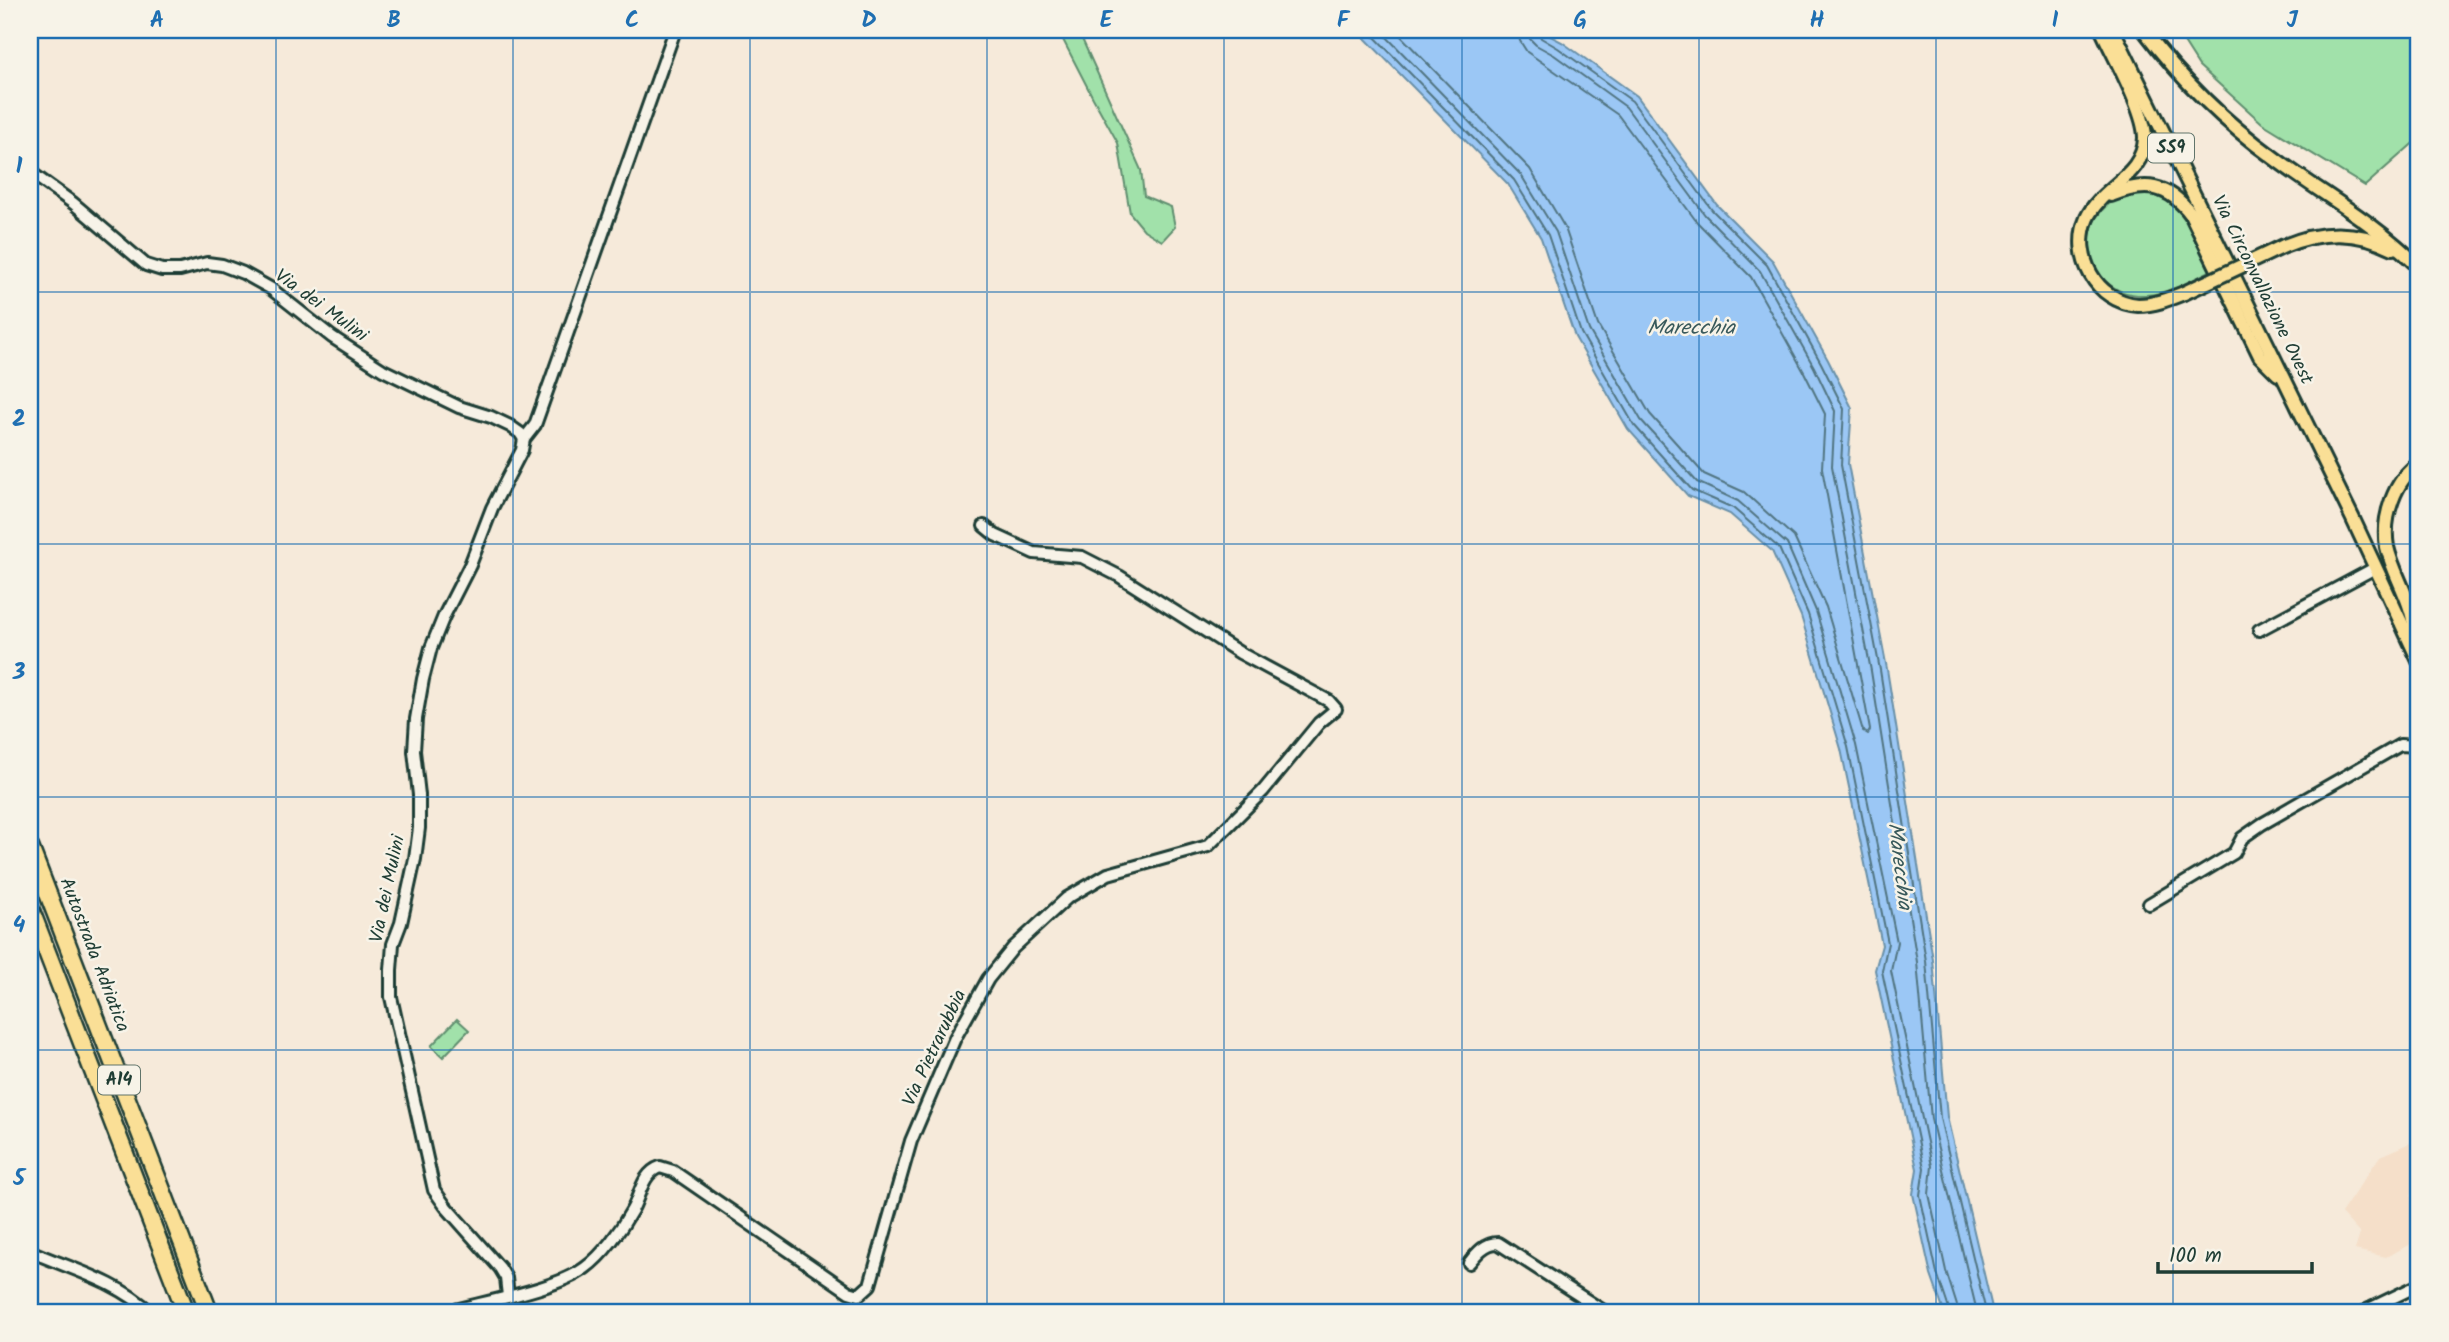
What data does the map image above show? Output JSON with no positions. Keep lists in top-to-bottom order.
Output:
{
  "streets": {
    "highway": ["Autostrada Adriatica", "A14"],
    "main road": ["SS9", "Via Circonvallazione Ovest"],
    "street": ["Via dei Mulini", "Via Pietrarubbia"]
  },
  "crossings": [
    ["Via dei Mulini", "Via Pietrarubbia"]
  ],
  "water": ["Marecchia"],
  "scale_bar": "100 m",
  "grid": {
    "columns": [
      "A",
      "B",
      "C",
      "D",
      "E",
      "F",
      "G",
      "H",
      "I",
      "J"
    ],
    "rows": [
      "1",
      "2",
      "3",
      "4",
      "5"
    ]
  }
}
